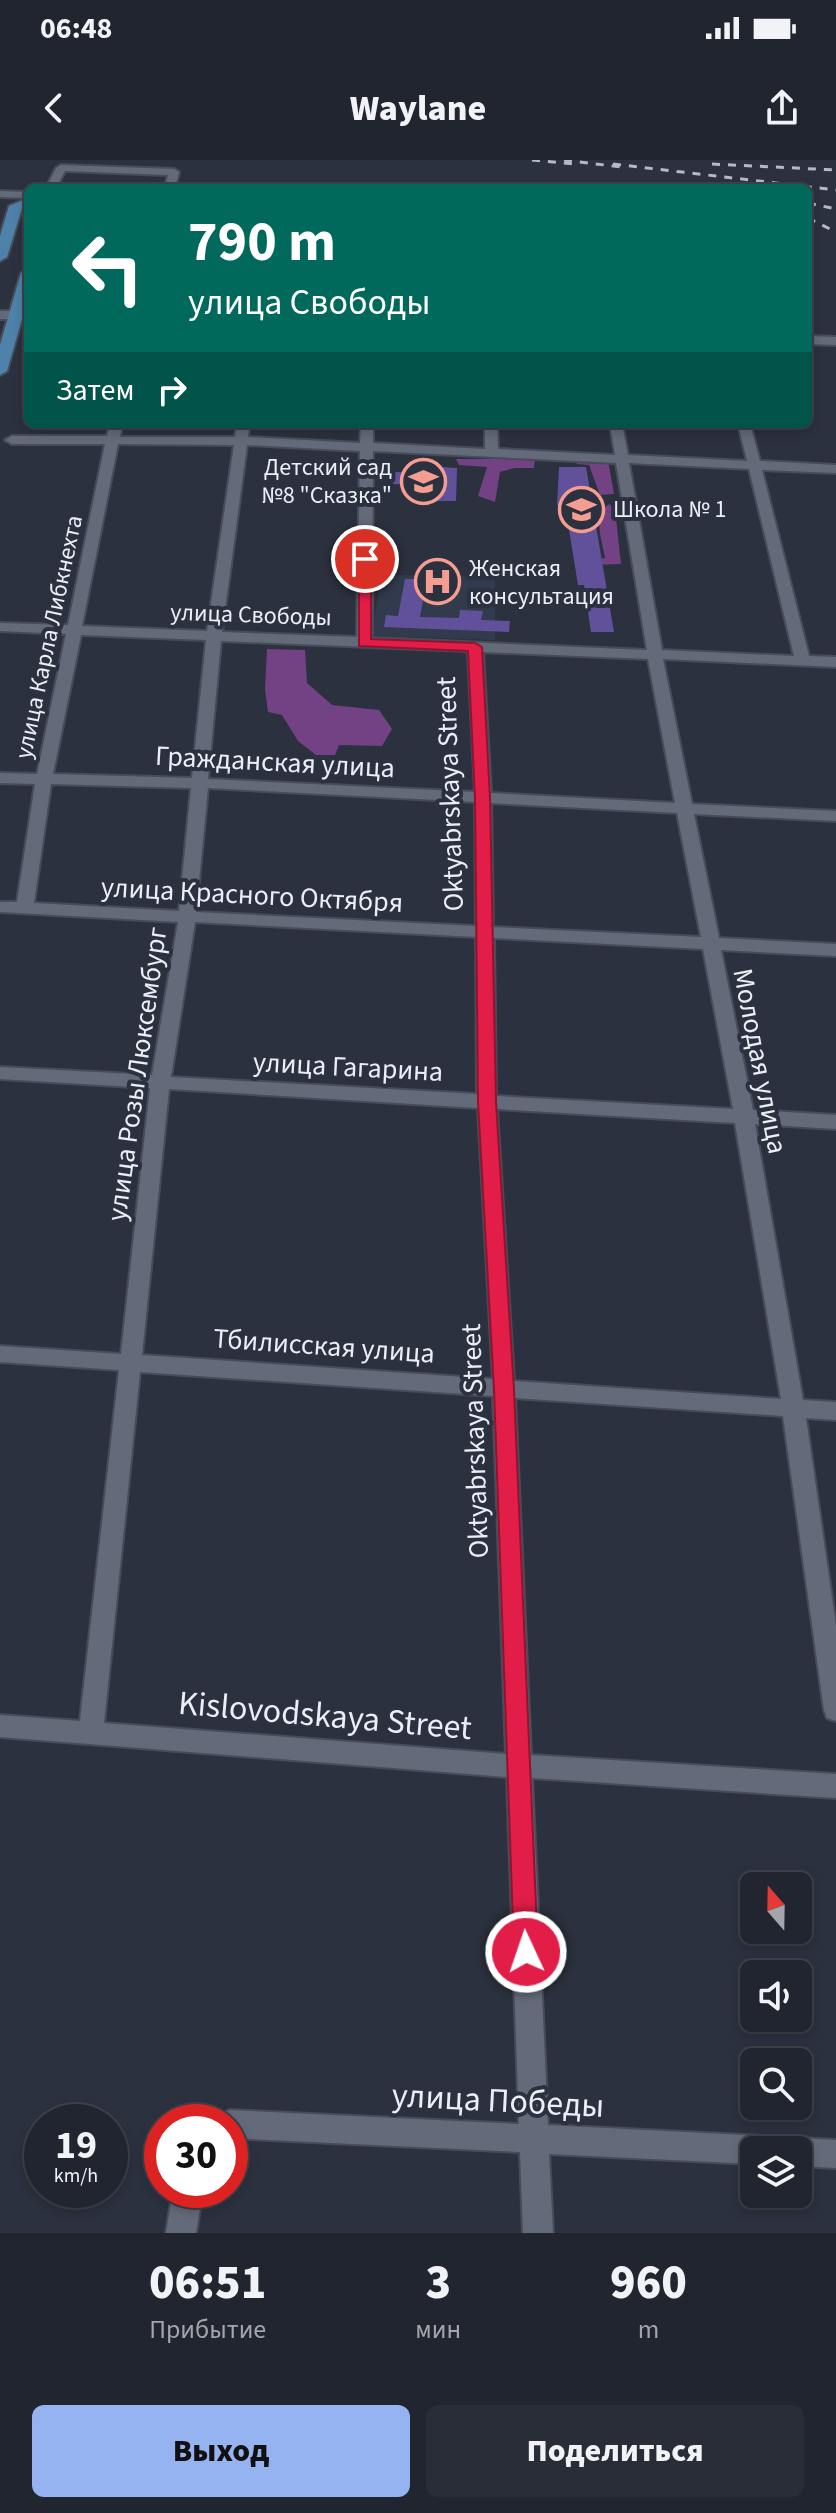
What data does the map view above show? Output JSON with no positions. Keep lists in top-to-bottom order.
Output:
{
  "streets": {
    "street": [
      "улица Свободы",
      "улица Карла Либкнехта",
      "Гражданская улица",
      "Oktyabrskaya Street",
      "улица Красного Октября",
      "Молодая улица",
      "улица Гагарина",
      "улица Розы Люксембург",
      "Тбилисская улица",
      "Kislovodskaya Street",
      "улица Победы"
    ]
  },
  "crossings": [
    ["улица Свободы", "улица Карла Либкнехта"],
    ["улица Свободы", "Oktyabrskaya Street"],
    ["улица Свободы", "Молодая улица"],
    ["улица Свободы", "улица Розы Люксембург"],
    ["улица Карла Либкнехта", "Гражданская улица"],
    ["улица Карла Либкнехта", "улица Красного Октября"],
    ["Гражданская улица", "Oktyabrskaya Street"],
    ["Гражданская улица", "Молодая улица"],
    ["Гражданская улица", "улица Розы Люксембург"],
    ["Oktyabrskaya Street", "улица Красного Октября"],
    ["Oktyabrskaya Street", "улица Гагарина"],
    ["Oktyabrskaya Street", "Тбилисская улица"],
    ["Oktyabrskaya Street", "Kislovodskaya Street"],
    ["Oktyabrskaya Street", "улица Победы"],
    ["улица Красного Октября", "Молодая улица"],
    ["улица Красного Октября", "улица Розы Люксембург"],
    ["Молодая улица", "улица Гагарина"],
    ["Молодая улица", "Тбилисская улица"],
    ["улица Гагарина", "улица Розы Люксембург"],
    ["улица Розы Люксембург", "Тбилисская улица"],
    ["улица Розы Люксембург", "Kislovodskaya Street"]
  ],
  "places": {
    "school or university": ["Детский сад №8 \"Сказка\"", "Школа № 1"],
    "hospital": ["Женская консультация"]
  },
  "north": "top",
  "page": {
    "status": "06:48",
    "header": "Waylane",
    "turn": ["790 m", "улица Свободы"],
    "then": "Затем",
    "speed": "19 km/h",
    "limit": "30",
    "eta": [
      "06:51",
      "Прибытие",
      "3",
      "мин",
      "960",
      "m"
    ],
    "buttons": ["Выход", "Поделиться"]
  }
}
